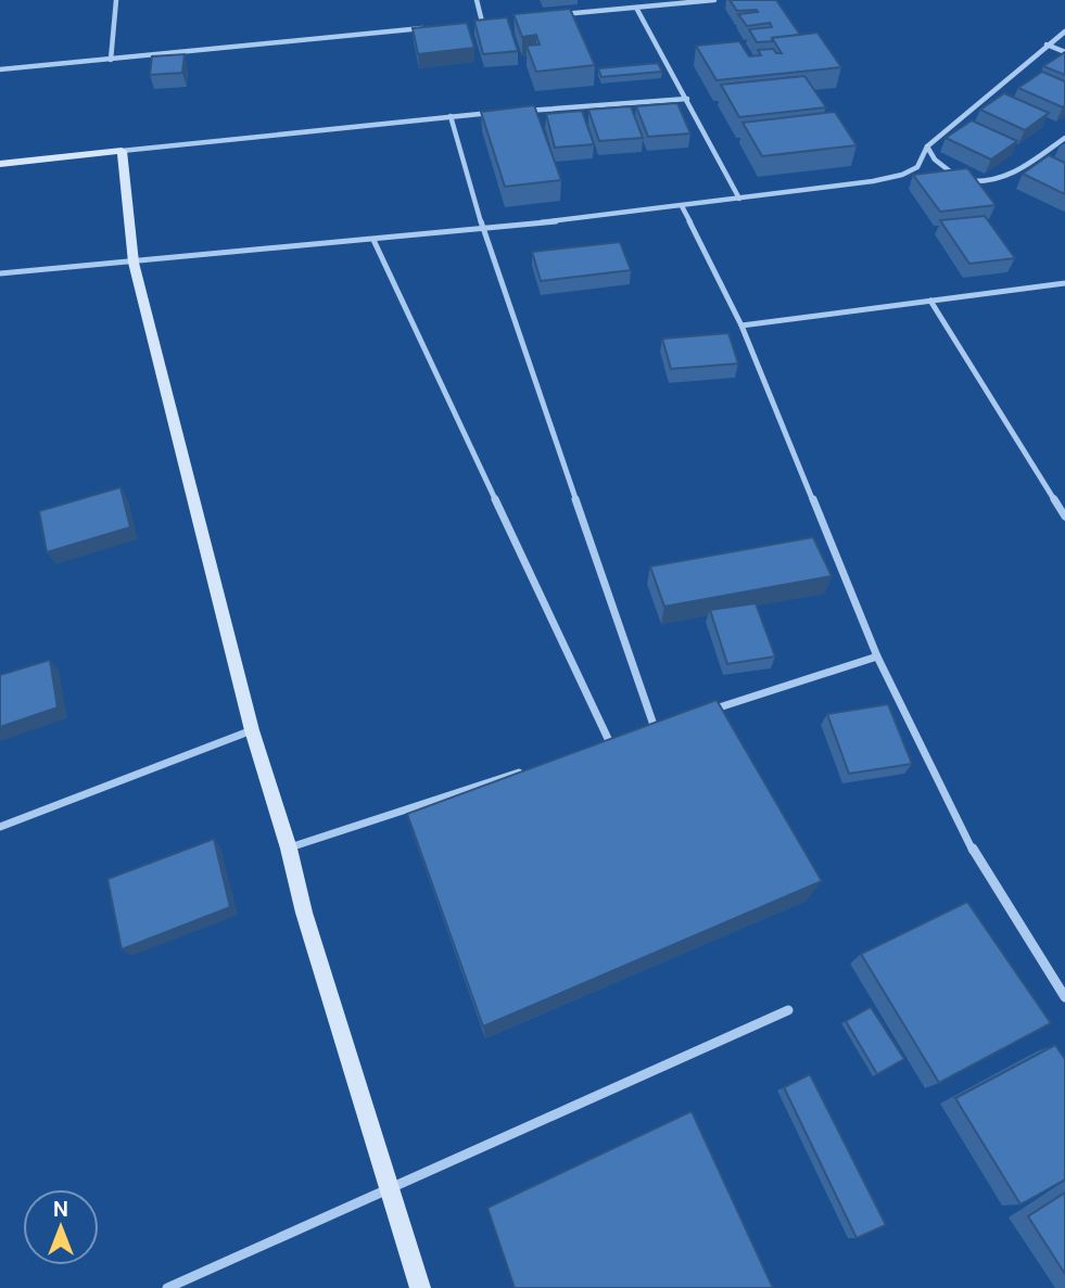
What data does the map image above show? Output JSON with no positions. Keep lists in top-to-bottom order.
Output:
{
  "north": "top"
}
